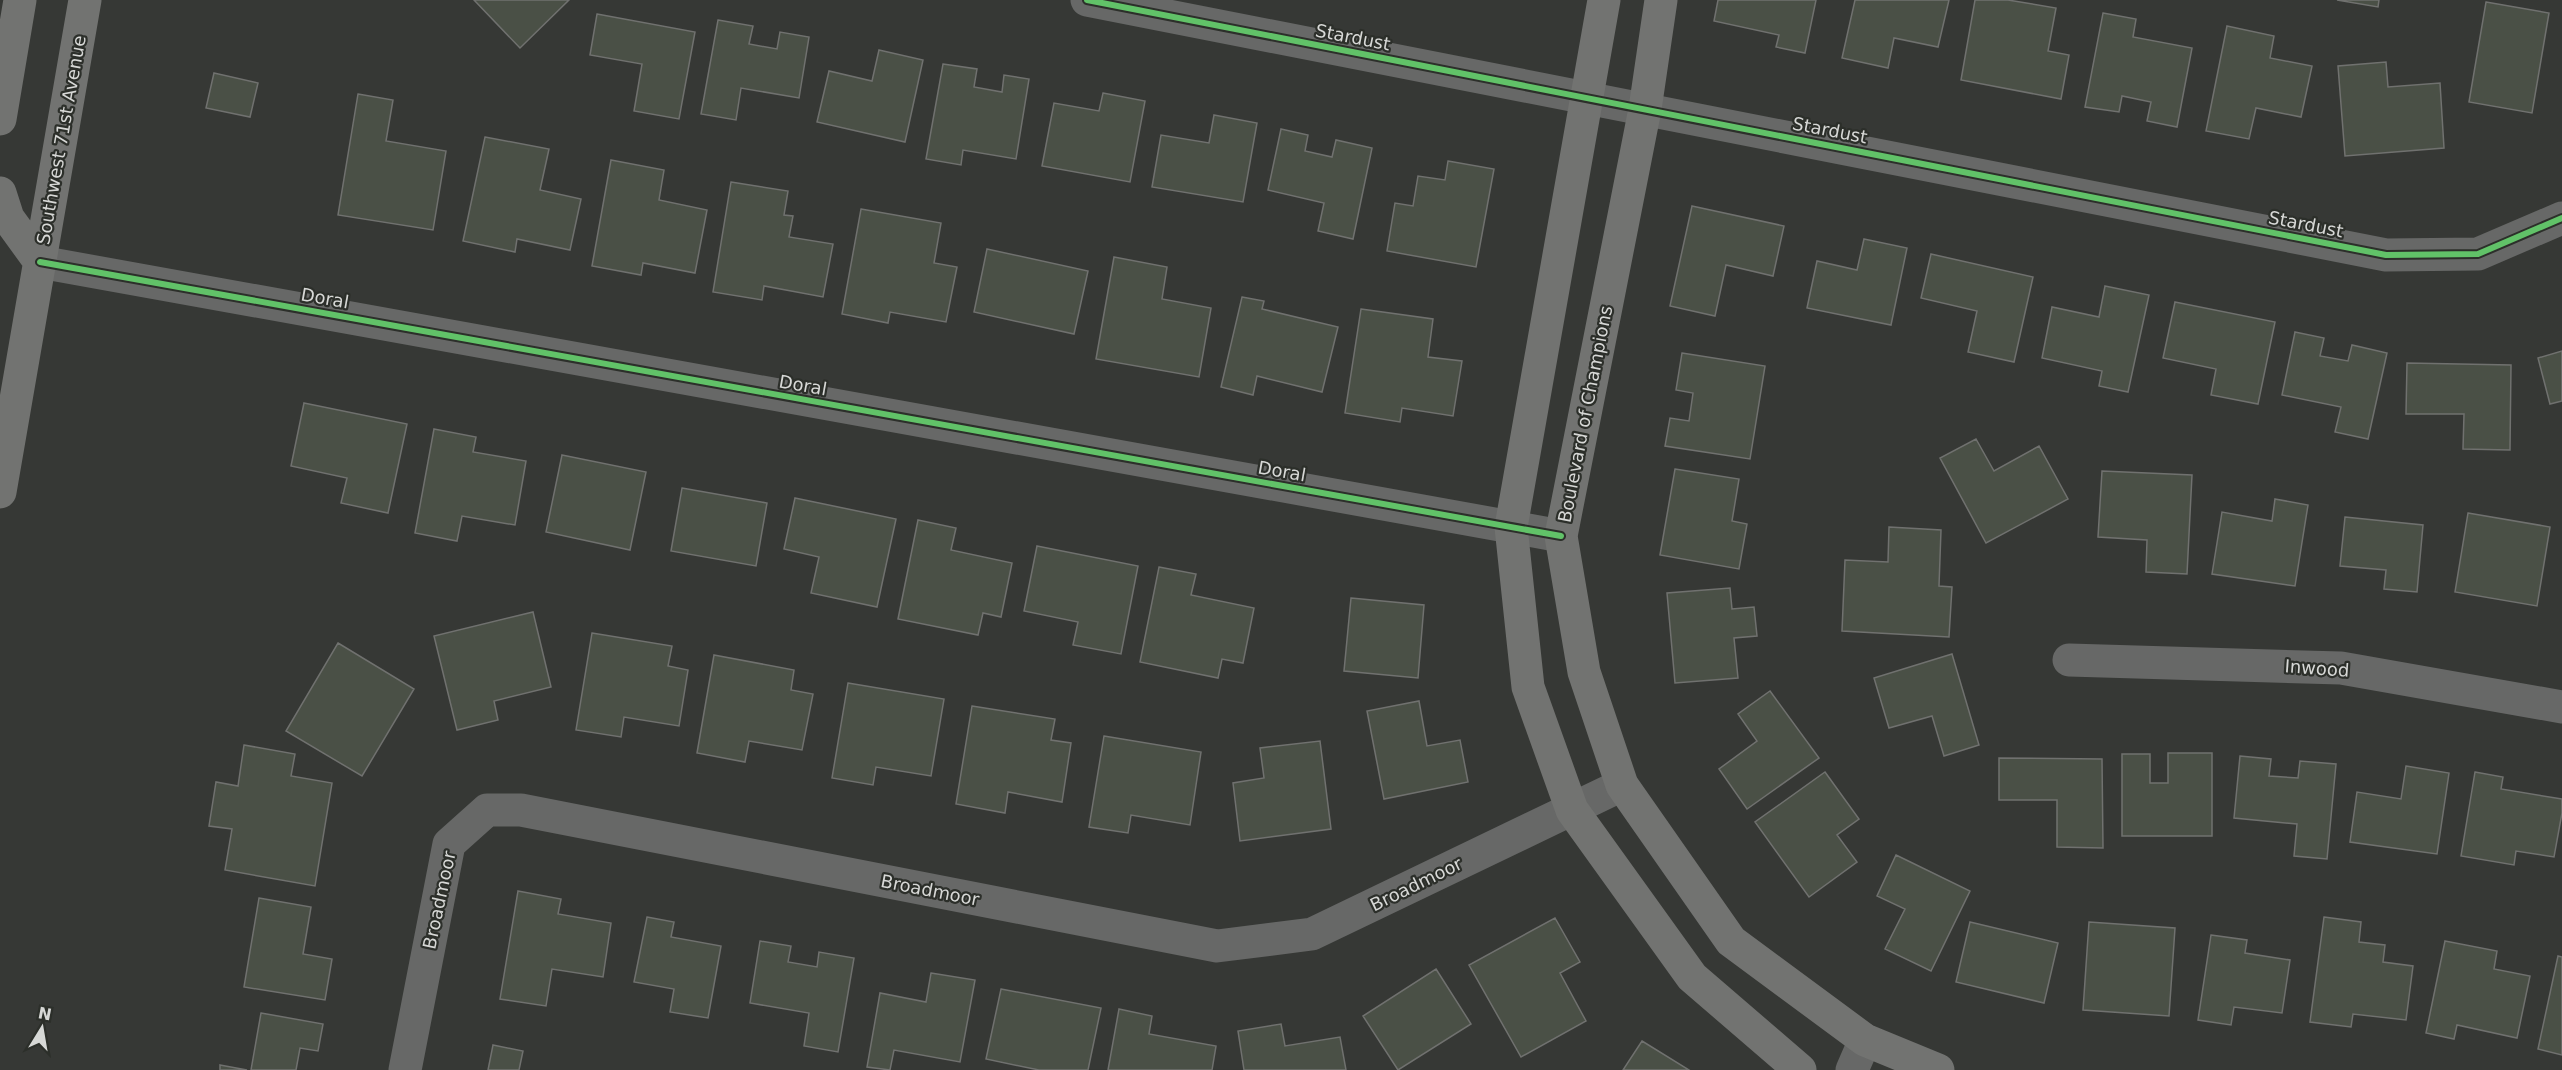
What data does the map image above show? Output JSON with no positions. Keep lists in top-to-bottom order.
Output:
{
  "streets": {
    "street": [
      "Stardust",
      "Southwest 71st Avenue",
      "Doral",
      "Boulevard of Champions",
      "Inwood",
      "Broadmoor"
    ]
  },
  "crossings": [
    ["Stardust", "Boulevard of Champions"],
    ["Southwest 71st Avenue", "Doral"],
    ["Doral", "Boulevard of Champions"],
    ["Boulevard of Champions", "Broadmoor"]
  ],
  "north": "top"
}
